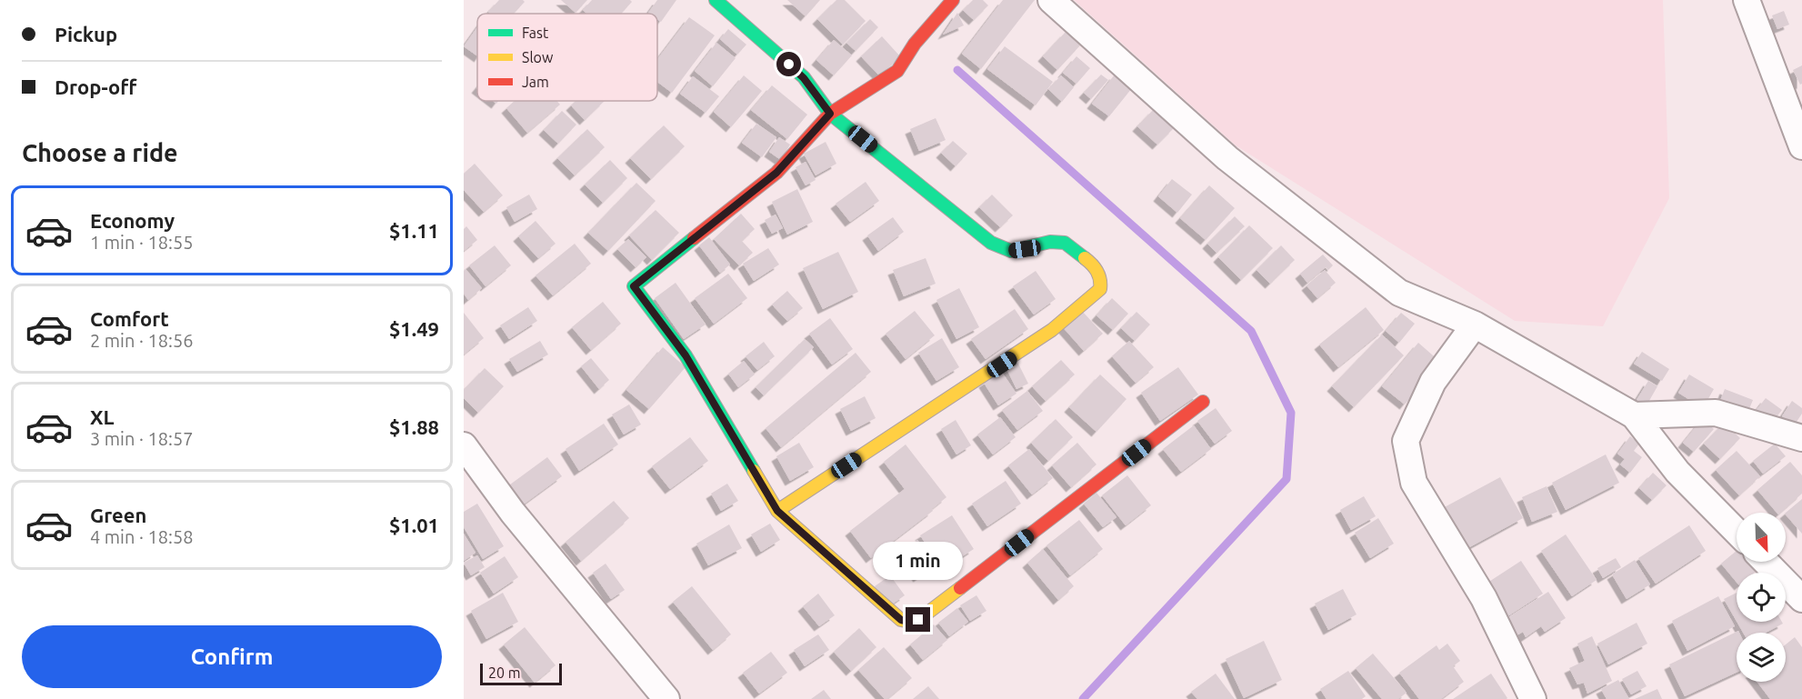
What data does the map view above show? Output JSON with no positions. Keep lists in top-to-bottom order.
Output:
{
  "legend": ["Fast", "Slow", "Jam"],
  "scale_bar": "20 m",
  "north": "bottom right",
  "page": {
    "banner": ["Pickup", "Drop-off"],
    "heading": "Choose a ride",
    "list": [
      {
        "name": "Economy",
        "note": "1 min · 18:55",
        "value": "$1.11"
      },
      {
        "name": "Comfort",
        "note": "2 min · 18:56",
        "value": "$1.49"
      },
      {
        "name": "XL",
        "note": "3 min · 18:57",
        "value": "$1.88"
      },
      {
        "name": "Green",
        "note": "4 min · 18:58",
        "value": "$1.01"
      }
    ],
    "bubble": "1 min",
    "buttons": "Confirm",
    "scale": "20 m"
  }
}
